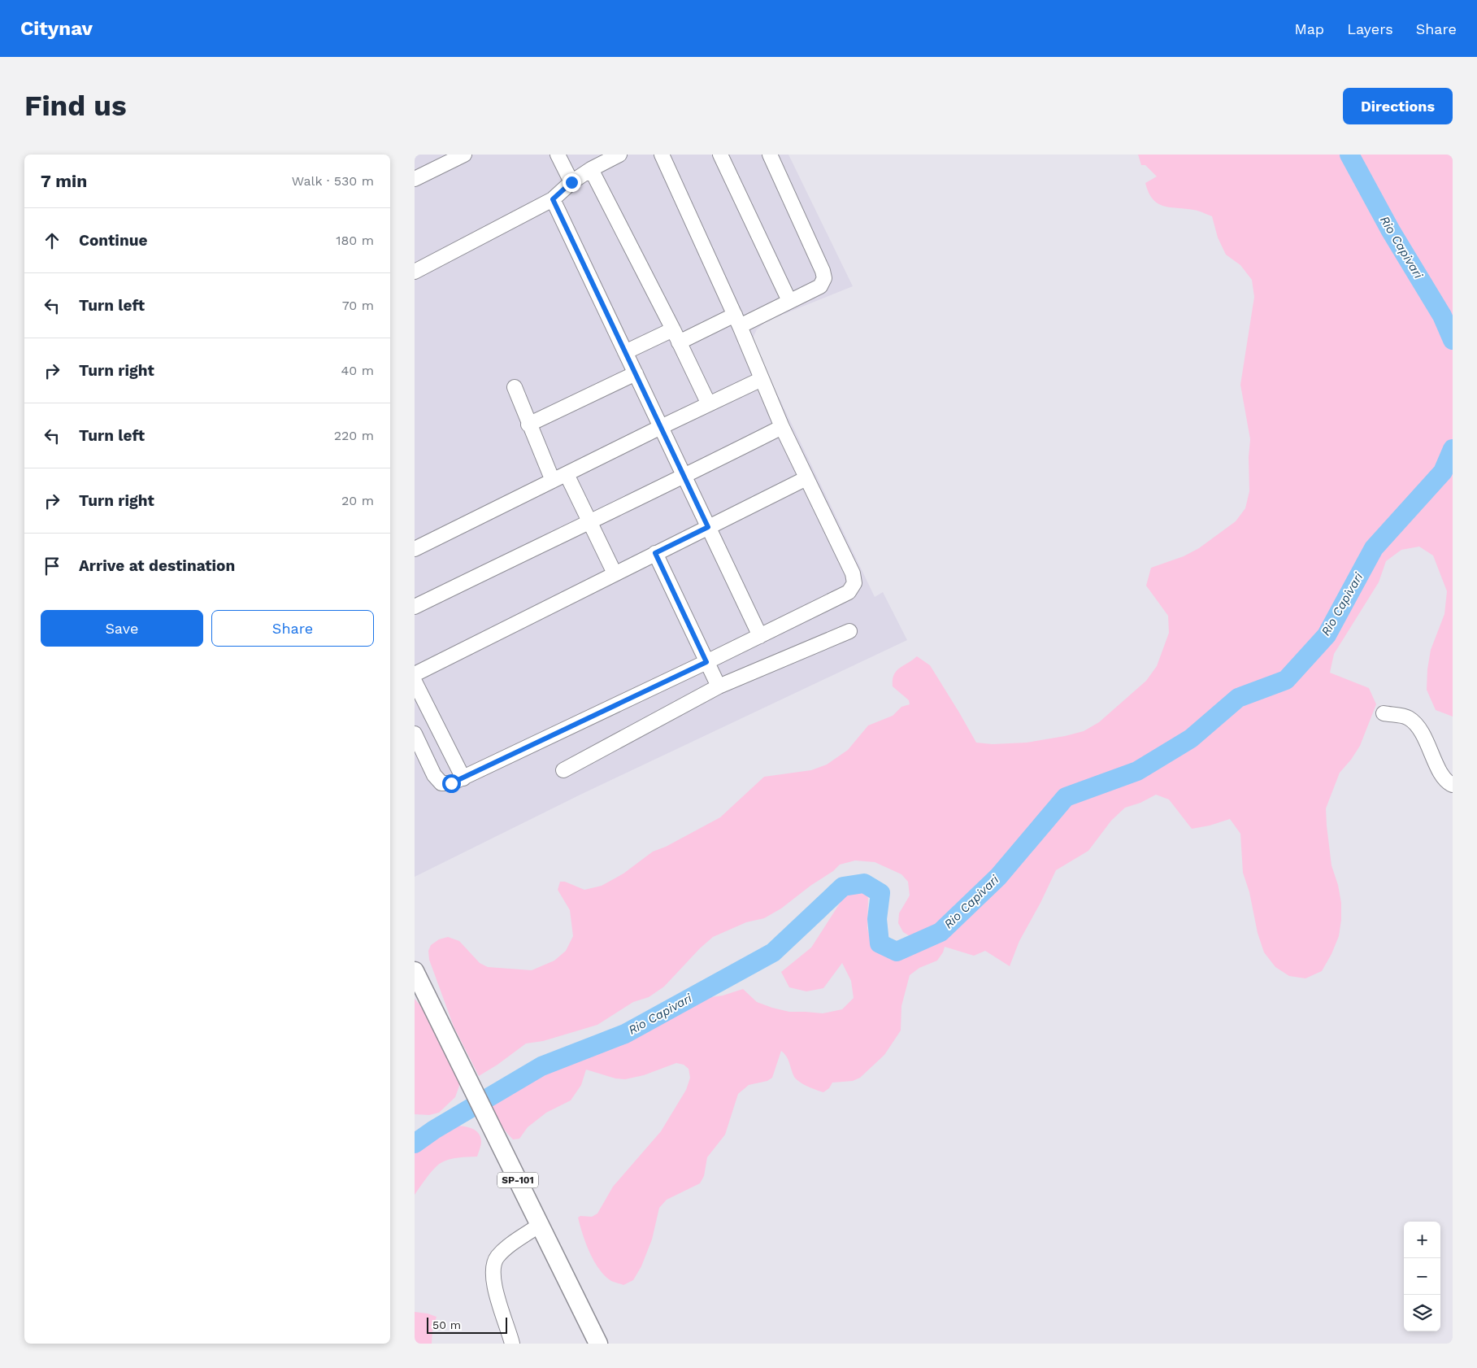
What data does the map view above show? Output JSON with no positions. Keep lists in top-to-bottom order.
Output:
{
  "streets": {
    "main road": ["SP-101"]
  },
  "water": ["Rio Capivari"],
  "scale_bar": "50 m",
  "page": {
    "header": "Citynav",
    "nav": ["Map", "Layers", "Share"],
    "buttons": [
      "Directions",
      ["Save", "Share"]
    ],
    "title": "Find us",
    "heading": ["7 min", "Walk · 530 m"],
    "list": [
      ["Continue", "180 m"],
      ["Turn left", "70 m"],
      ["Turn right", "40 m"],
      ["Turn left", "220 m"],
      ["Turn right", "20 m"],
      "Arrive at destination"
    ],
    "map_buttons": ["+", "−"],
    "scale": "50 m"
  }
}
